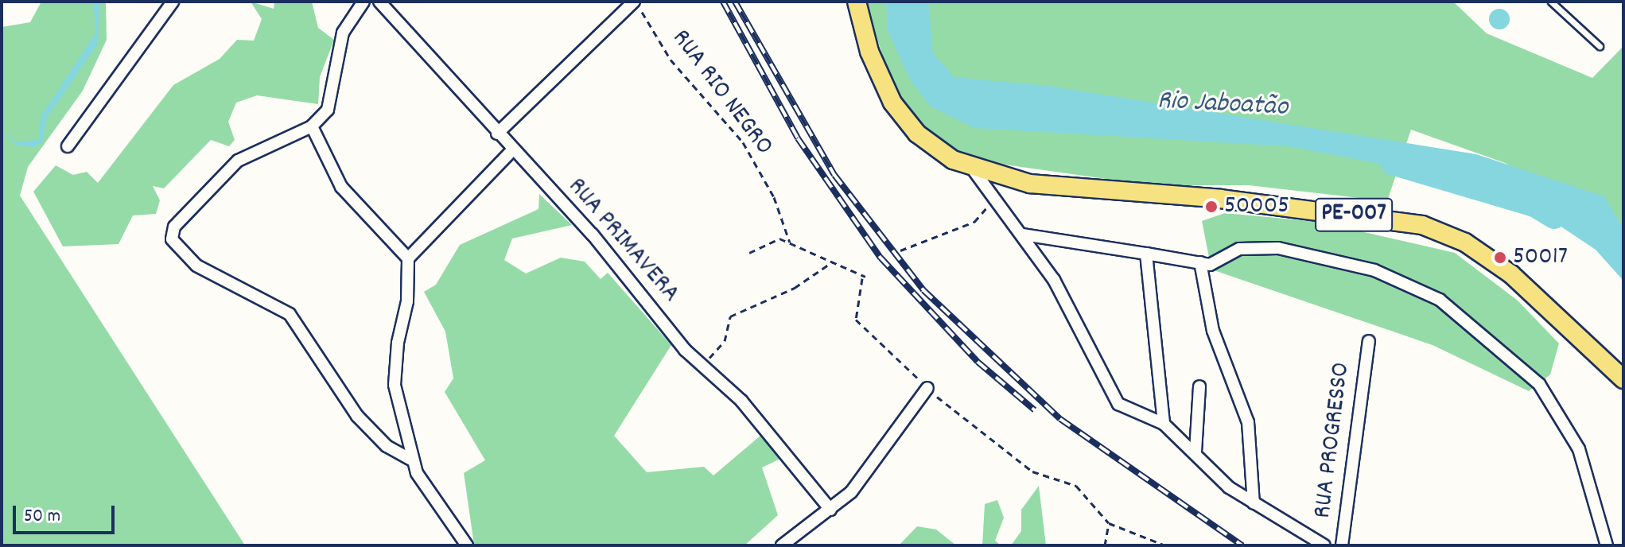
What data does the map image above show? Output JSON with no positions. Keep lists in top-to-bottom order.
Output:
{
  "streets": {
    "main road": ["PE-007"],
    "street": ["RUA PRIMAVERA", "RUA PROGRESSO"],
    "path": ["RUA RIO NEGRO"]
  },
  "water": ["Rio Jaboatão"],
  "places": ["50005", "50017"],
  "scale_bar": "50 m"
}
